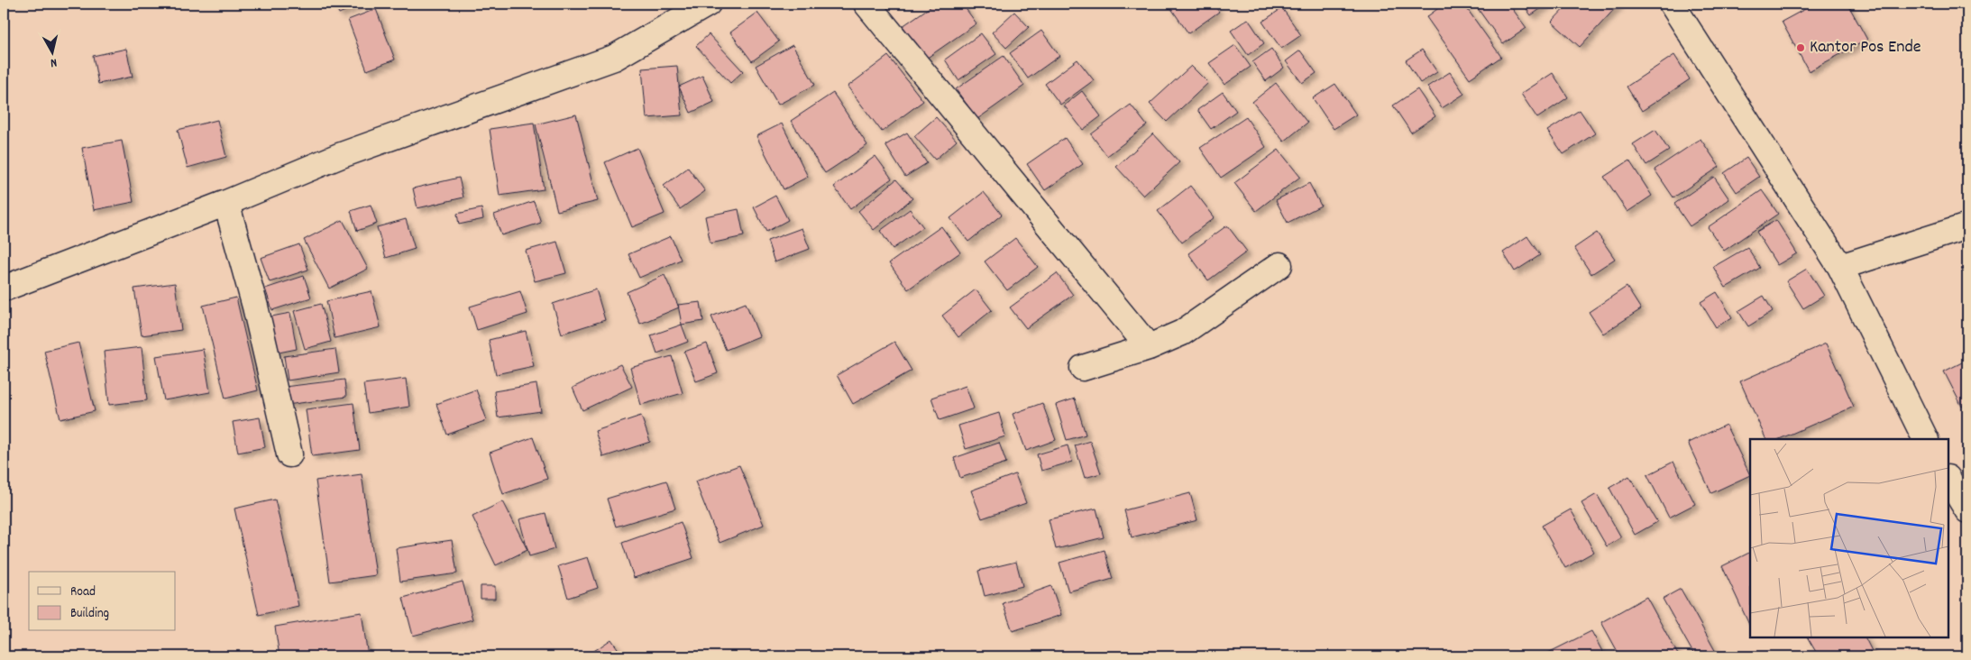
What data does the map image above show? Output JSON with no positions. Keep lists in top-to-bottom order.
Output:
{
  "places": ["Kantor Pos Ende"],
  "legend": ["Road", "Building"],
  "north": "bottom"
}
